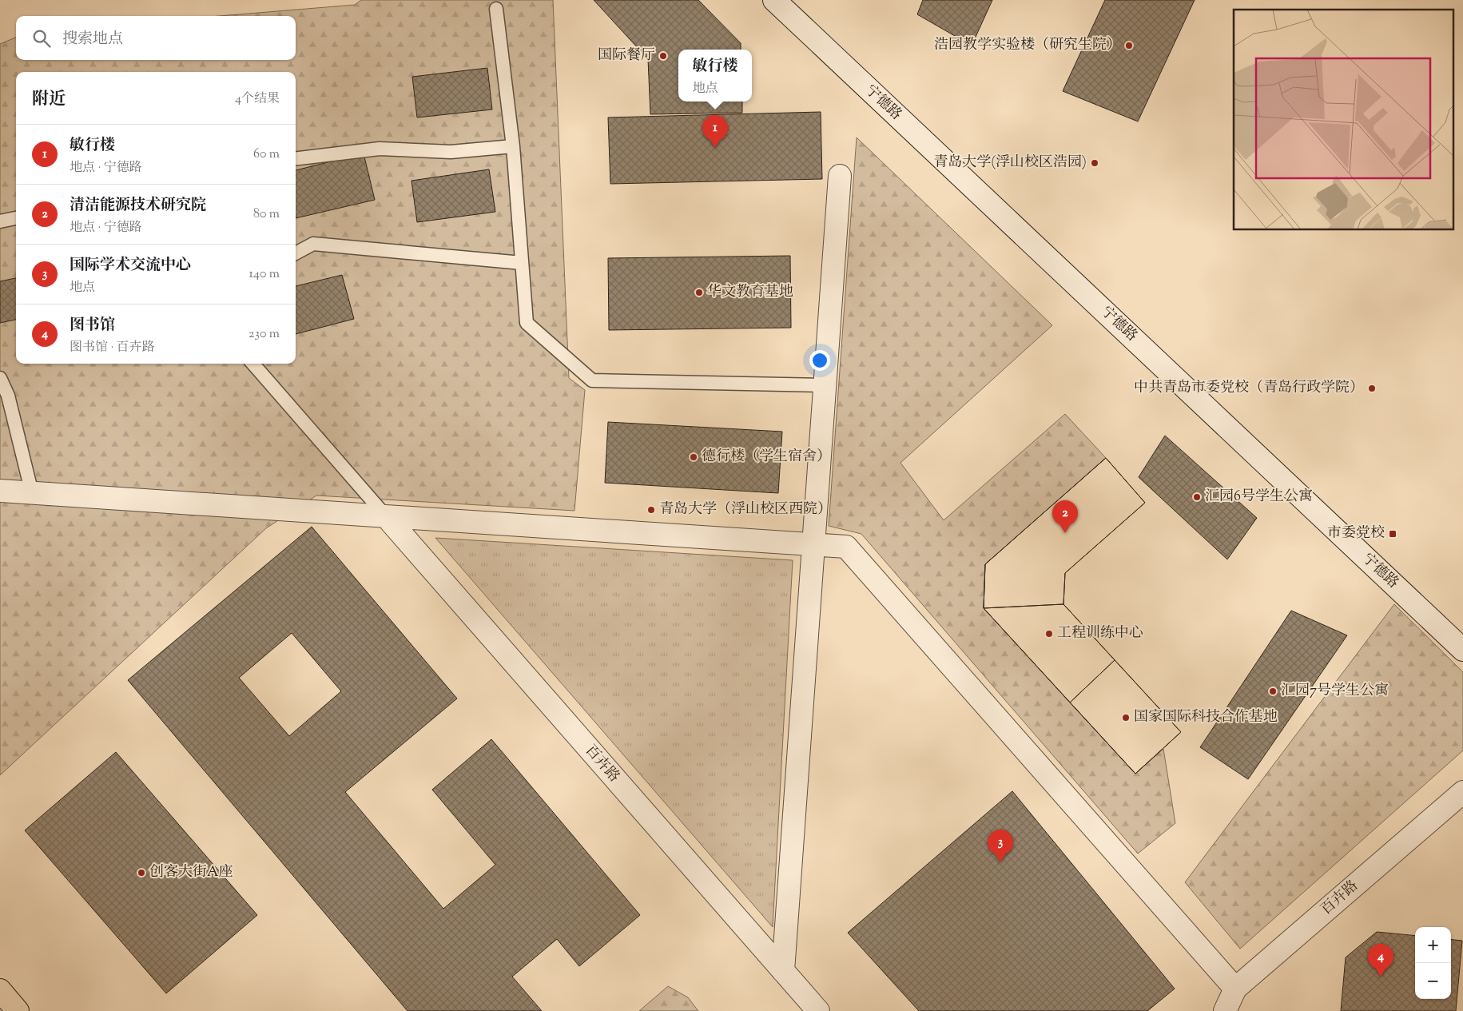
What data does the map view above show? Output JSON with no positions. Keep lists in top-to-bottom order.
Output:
{
  "streets": {
    "street": ["宁德路", "百卉路"]
  },
  "places": {
    "other": [
      "浩园教学实验楼（研究生院）",
      "国际餐厅",
      "青岛大学(浮山校区浩园)",
      "华文教育基地",
      "中共青岛市委党校（青岛行政学院）",
      "德行楼（学生宿舍）",
      "汇园6号学生公寓",
      "青岛大学（浮山校区西院）",
      "工程训练中心",
      "汇园7号学生公寓",
      "国家国际科技合作基地",
      "创客大街A座"
    ],
    "transit": ["市委党校"]
  },
  "page": {
    "search": "搜索地点",
    "popup": ["敏行楼", "地点"],
    "heading": ["附近", "4个结果"],
    "pins": [
      "1",
      "2",
      "3",
      "4"
    ],
    "list": [
      {
        "mark": "1",
        "name": "敏行楼",
        "note": "地点 · 宁德路",
        "value": "60 m"
      },
      {
        "mark": "2",
        "name": "清洁能源技术研究院",
        "note": "地点 · 宁德路",
        "value": "80 m"
      },
      {
        "mark": "3",
        "name": "国际学术交流中心",
        "note": "地点",
        "value": "140 m"
      },
      {
        "mark": "4",
        "name": "图书馆",
        "note": "图书馆 · 百卉路",
        "value": "230 m"
      }
    ],
    "map_buttons": ["+", "−"]
  }
}
